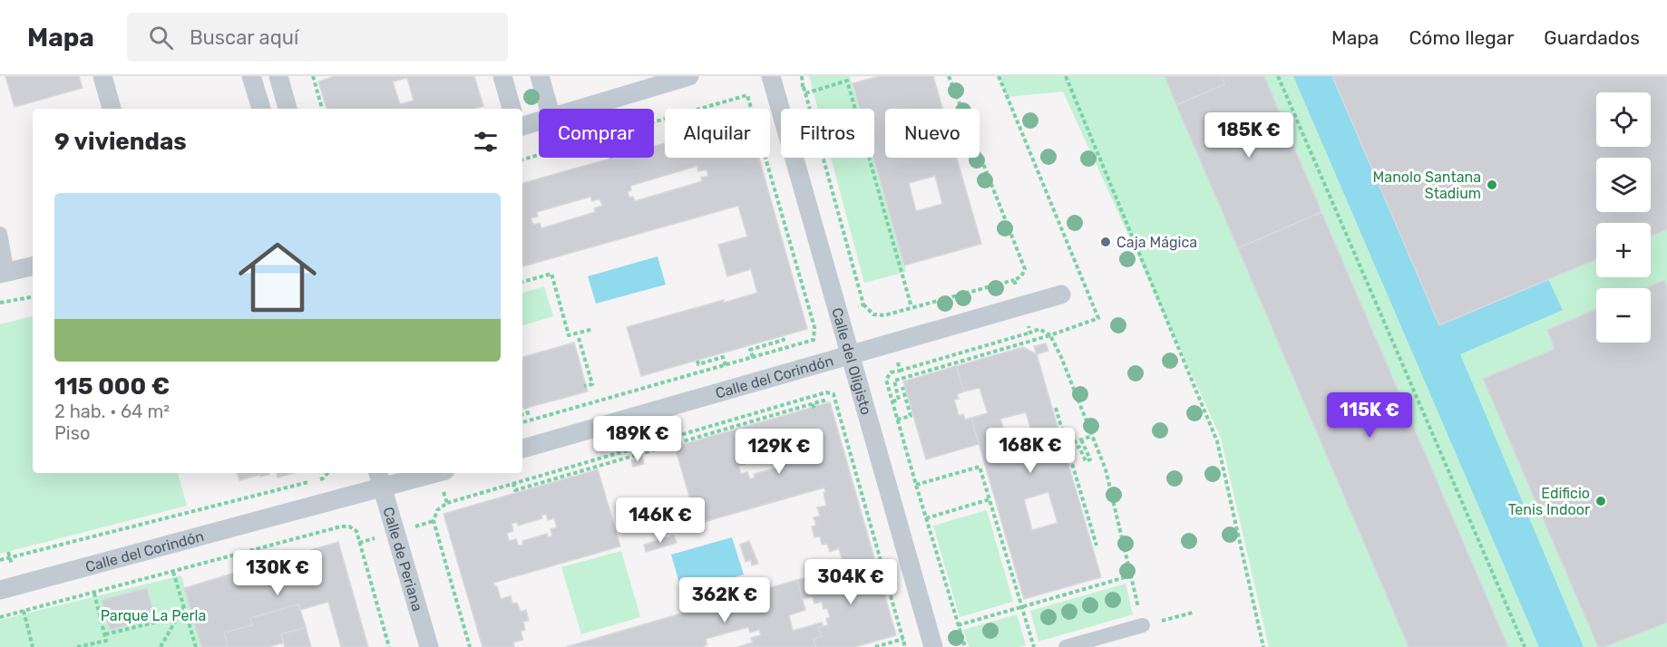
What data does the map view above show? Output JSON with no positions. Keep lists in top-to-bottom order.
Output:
{
  "streets": {
    "street": ["Calle del Oligisto", "Calle del Corindón", "Calle de Periana"]
  },
  "crossings": [
    ["Calle del Oligisto", "Calle del Corindón"],
    ["Calle del Corindón", "Calle de Periana"]
  ],
  "parks": ["Parque La Perla"],
  "places": ["Manolo Santana Stadium", "Caja Mágica", "Edificio Tenis Indoor"],
  "page": {
    "header": "Mapa",
    "search": "Buscar aquí",
    "nav": ["Mapa", "Cómo llegar", "Guardados"],
    "map_buttons": ["+", "−"],
    "chip": [
      "Comprar",
      "Alquilar",
      "Filtros",
      "Nuevo"
    ],
    "heading": "9 viviendas",
    "price": [
      "185K €",
      "115K €",
      "189K €",
      "168K €",
      "129K €",
      "146K €",
      "130K €",
      "304K €",
      "362K €"
    ],
    "list": [
      {
        "name": "115 000 €",
        "note": "2 hab. · 64 m² · Piso"
      }
    ]
  }
}
